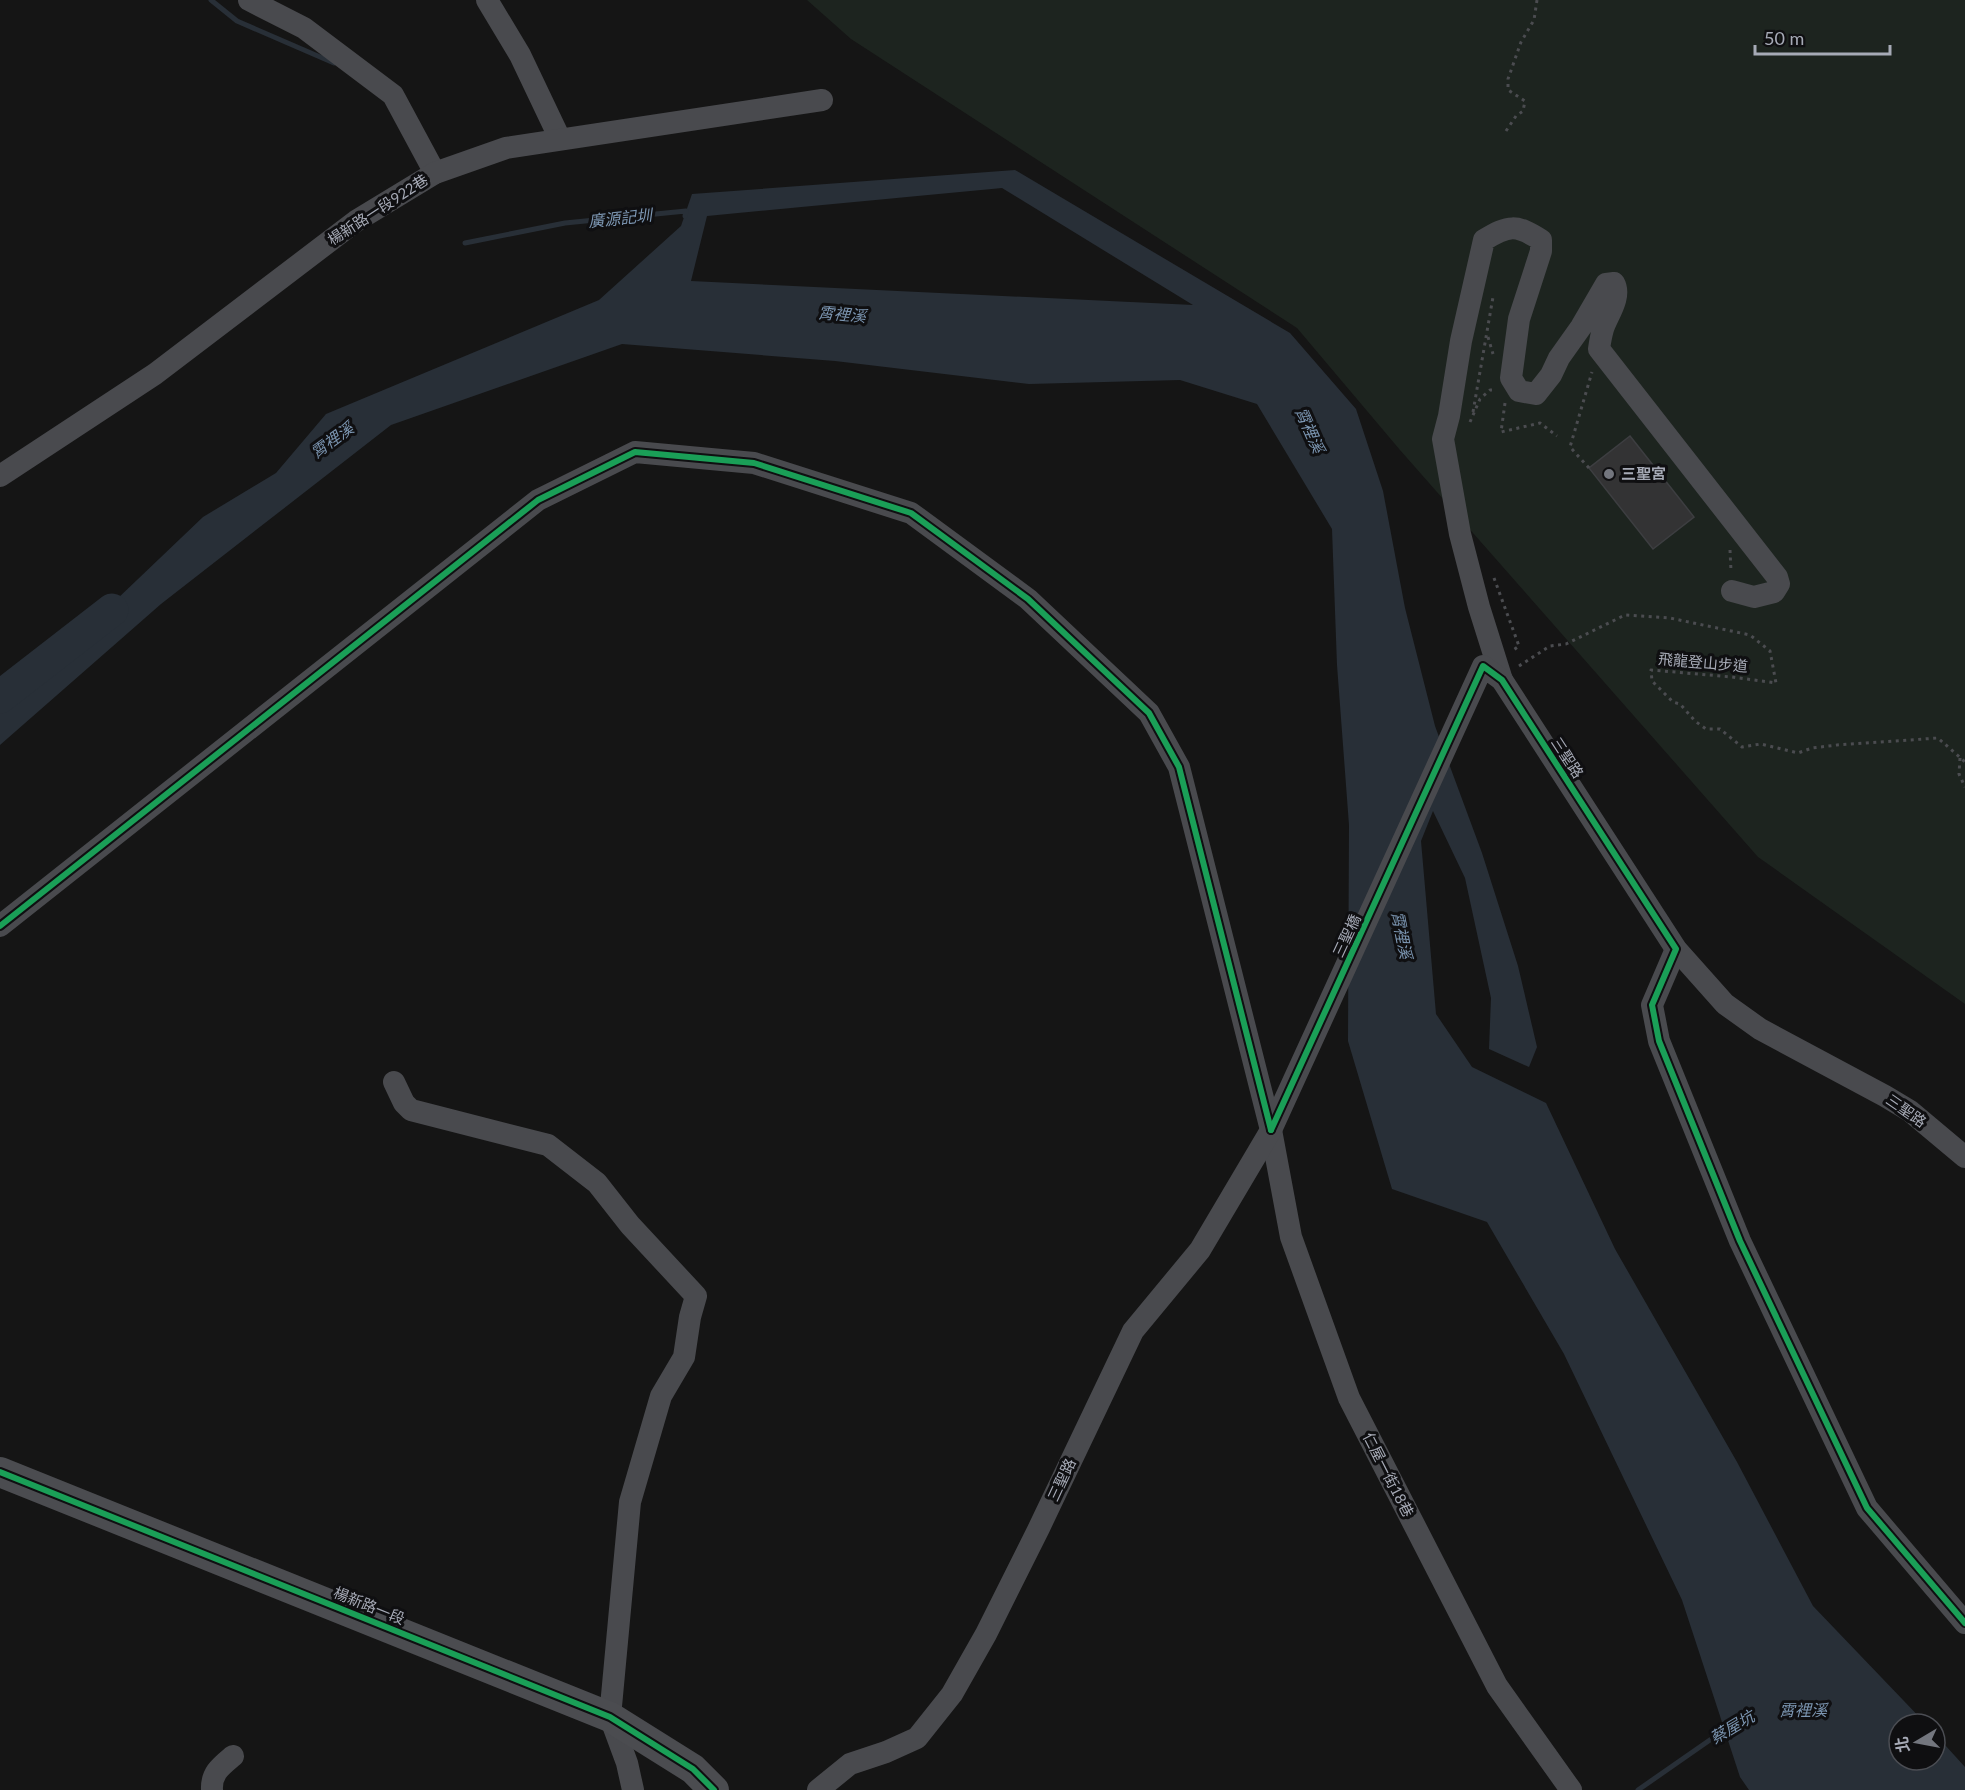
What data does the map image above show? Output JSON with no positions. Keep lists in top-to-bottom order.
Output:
{
  "streets": {
    "main road": ["楊新路一段"],
    "street": [
      "楊新路一段922巷",
      "三聖路",
      "三聖橋",
      "仁屋一街18巷"
    ],
    "path": ["飛龍登山步道"]
  },
  "crossings": [
    ["飛龍登山步道", "三聖路"],
    ["飛龍登山步道", "三聖橋"],
    ["三聖路", "三聖橋"],
    ["三聖路", "仁屋一街18巷"],
    ["三聖橋", "仁屋一街18巷"]
  ],
  "water": ["廣源記圳", "霄裡溪", "蔡屋坑"],
  "places": ["三聖宮"],
  "scale_bar": "50 m",
  "north": "left"
}
